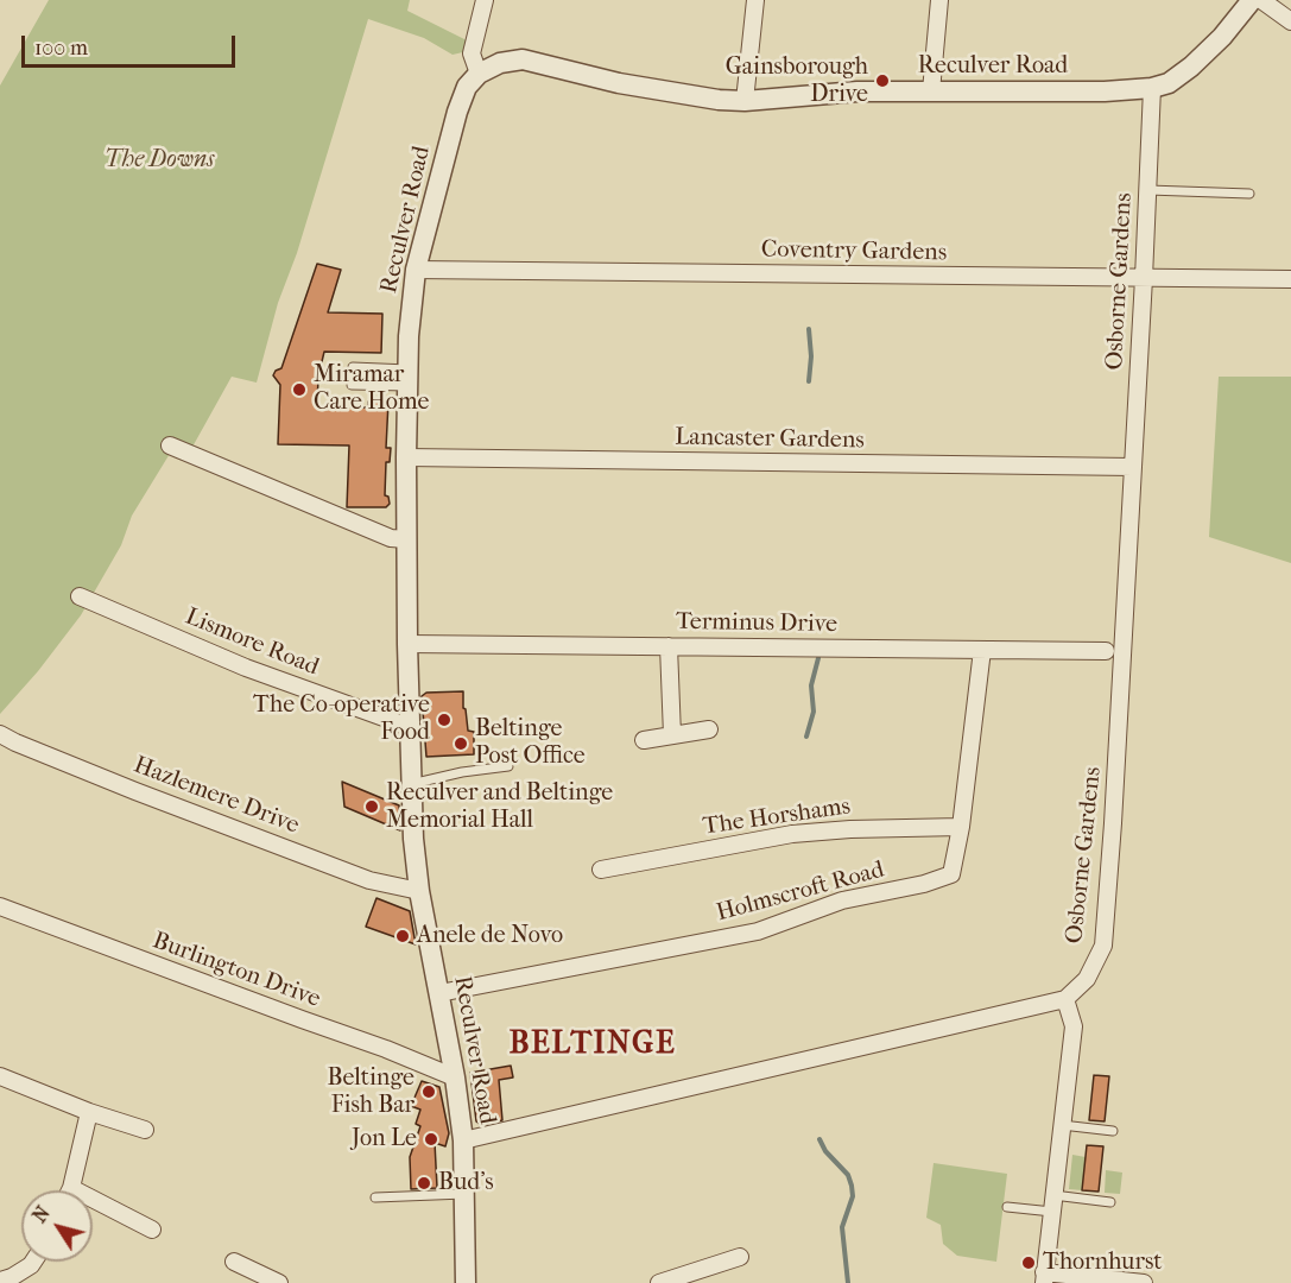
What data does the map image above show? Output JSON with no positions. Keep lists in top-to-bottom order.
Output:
{
  "streets": {
    "street": [
      "Reculver Road",
      "Coventry Gardens",
      "Osborne Gardens",
      "Lancaster Gardens",
      "Terminus Drive",
      "Lismore Road",
      "Hazlemere Drive",
      "The Horshams",
      "Holmscroft Road",
      "Burlington Drive"
    ]
  },
  "crossings": [
    ["Reculver Road", "Coventry Gardens"],
    ["Reculver Road", "Osborne Gardens"],
    ["Reculver Road", "Lancaster Gardens"],
    ["Reculver Road", "Terminus Drive"],
    ["Reculver Road", "Lismore Road"],
    ["Reculver Road", "Hazlemere Drive"],
    ["Reculver Road", "Holmscroft Road"],
    ["Reculver Road", "Burlington Drive"],
    ["Coventry Gardens", "Osborne Gardens"],
    ["Osborne Gardens", "Lancaster Gardens"],
    ["Terminus Drive", "Holmscroft Road"],
    ["The Horshams", "Holmscroft Road"]
  ],
  "districts": ["BELTINGE"],
  "parks": ["The Downs"],
  "places": [
    "Gainsborough Drive",
    "Miramar Care Home",
    "The Co-operative Food",
    "Beltinge Post Office",
    "Reculver and Beltinge Memorial Hall",
    "Anele de Novo",
    "Beltinge Fish Bar",
    "Jon Le",
    "Bud's",
    "Thornhurst"
  ],
  "scale_bar": "100 m",
  "north": "top left"
}
